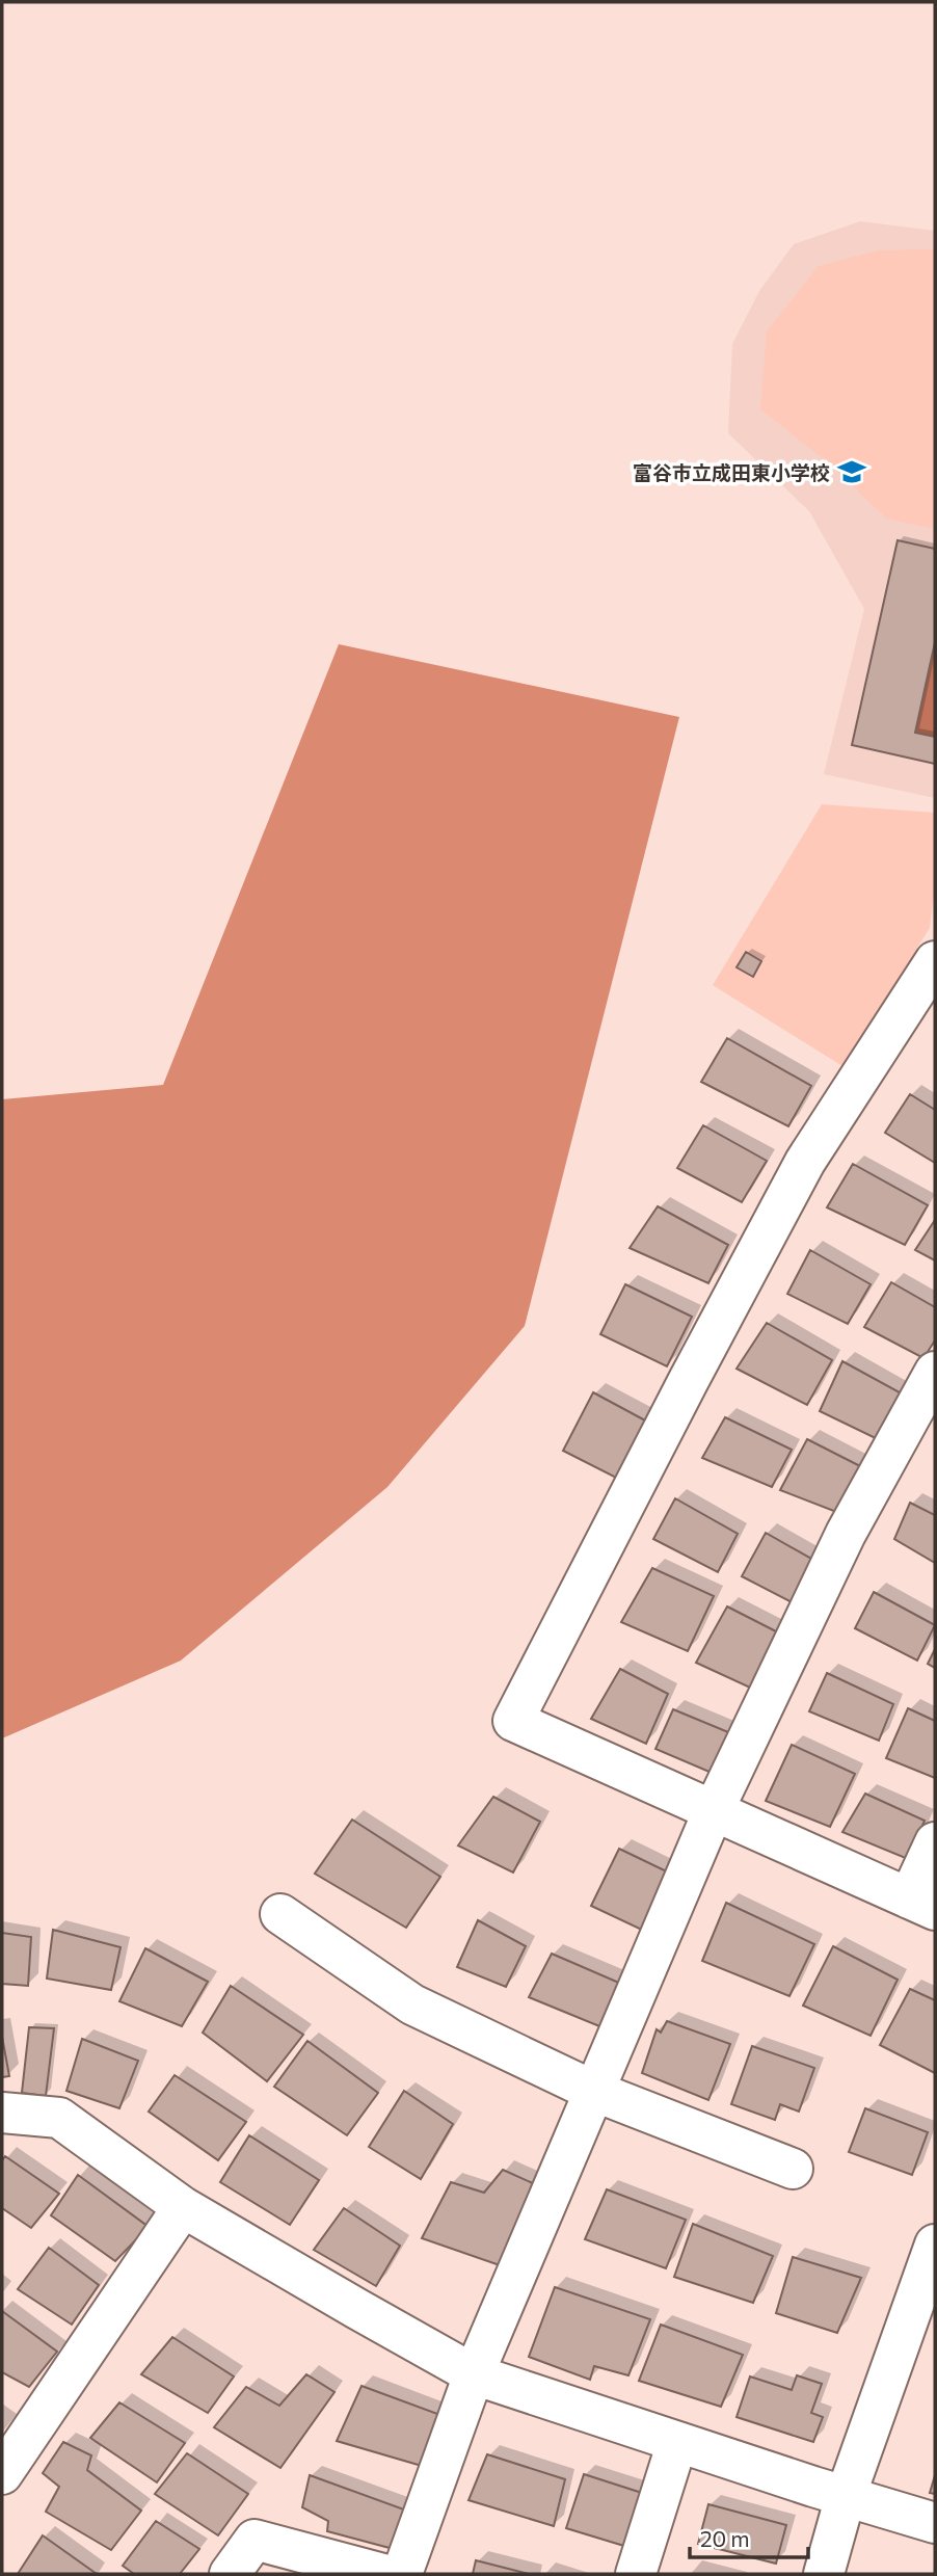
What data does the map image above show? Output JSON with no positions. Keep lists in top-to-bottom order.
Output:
{
  "places": {
    "school or university": ["富谷市立成田東小学校"]
  },
  "scale_bar": "20 m"
}
